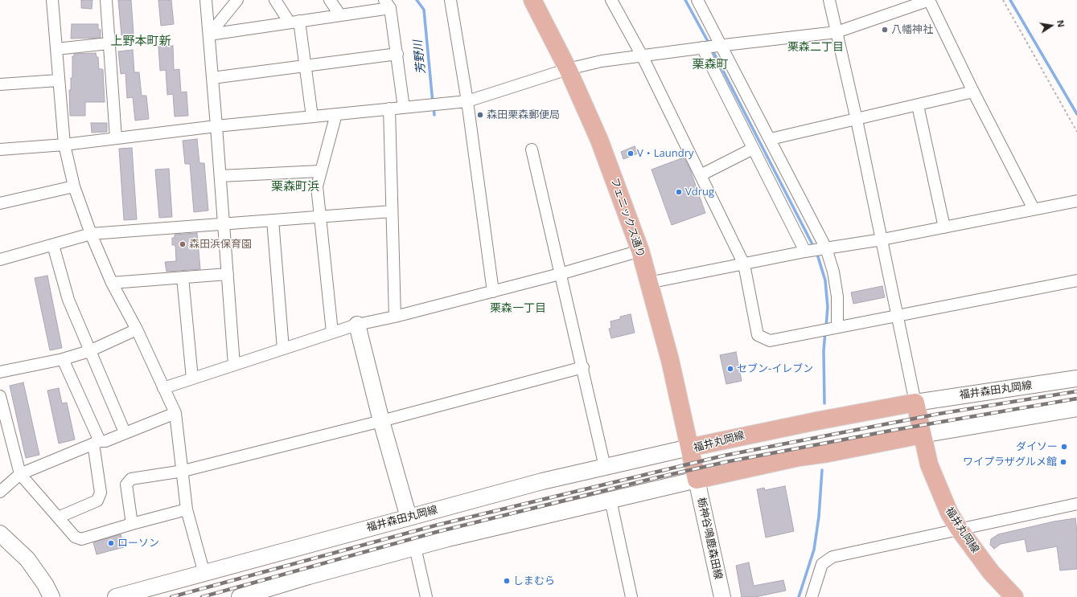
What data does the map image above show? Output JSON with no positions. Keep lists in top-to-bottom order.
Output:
{
  "streets": {
    "main road": [
      "フェニックス通り",
      "福井森田丸岡線",
      "福井丸岡線",
      "栃神谷鳴鹿森田線"
    ]
  },
  "crossings": [
    ["フェニックス通り", "福井森田丸岡線"],
    ["フェニックス通り", "福井丸岡線"],
    ["福井森田丸岡線", "福井丸岡線"],
    ["福井丸岡線", "栃神谷鳴鹿森田線"]
  ],
  "districts": [
    "上野本町新",
    "栗森二丁目",
    "栗森町",
    "栗森町浜",
    "栗森一丁目"
  ],
  "water": ["芳野川"],
  "places": [
    "八幡神社",
    "森田栗森郵便局",
    "V・Laundry",
    "Vdrug",
    "森田浜保育園",
    "セブン-イレブン",
    "ダイソー",
    "ワイプラザグルメ館",
    "ローソン",
    "しまむら"
  ],
  "north": "right"
}
